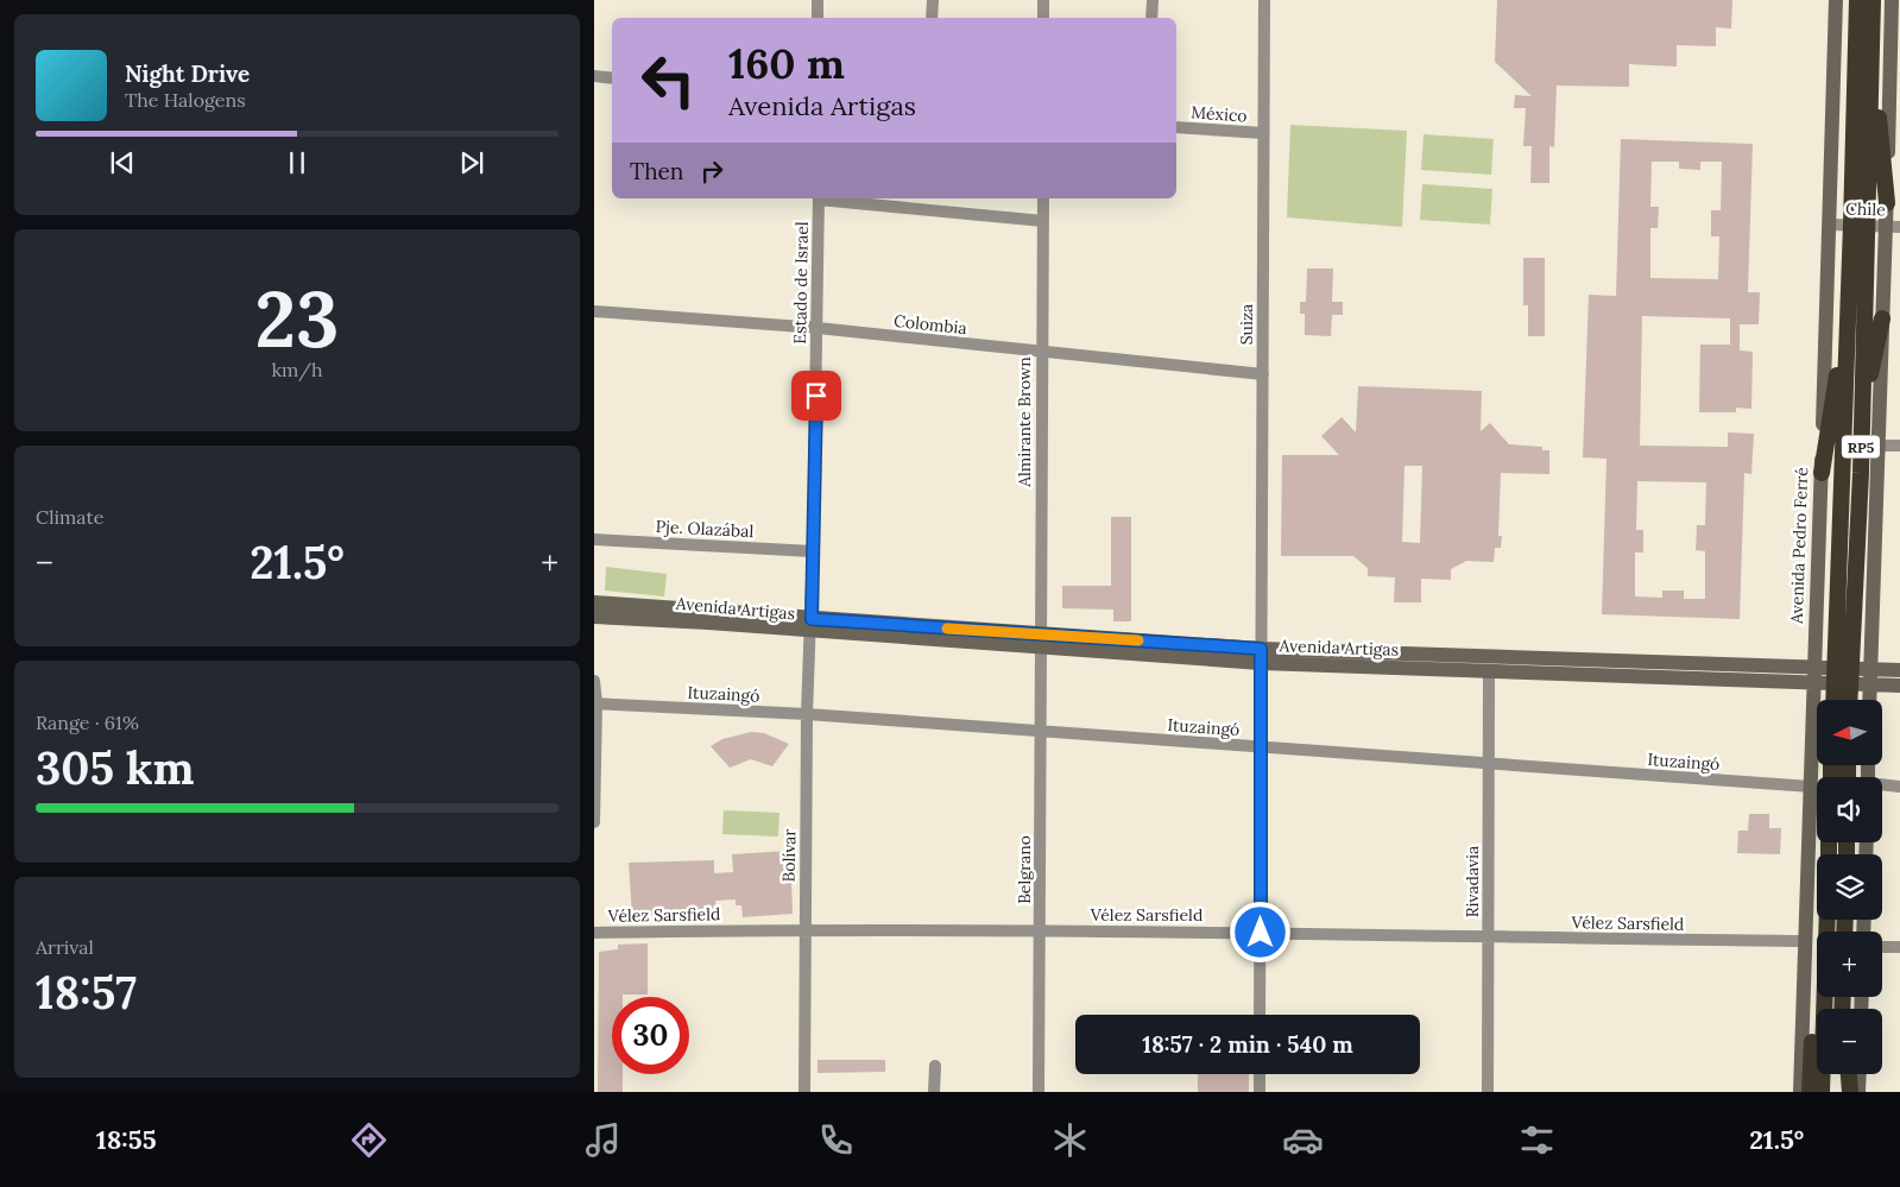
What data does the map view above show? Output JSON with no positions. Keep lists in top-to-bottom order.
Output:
{
  "streets": {
    "highway": ["RP5"],
    "main road": ["Avenida Pedro Ferré", "Avenida Artigas"],
    "street": [
      "México",
      "Chile",
      "Estado de Israel",
      "Colombia",
      "Suiza",
      "Almirante Brown",
      "Pje. Olazábal",
      "Ituzaingó",
      "Bolívar",
      "Belgrano",
      "Rivadavia",
      "Vélez Sarsfield"
    ]
  },
  "crossings": [
    ["México", "Suiza"],
    ["Chile", "RP5"],
    ["Chile", "Avenida Pedro Ferré"],
    ["Estado de Israel", "Colombia"],
    ["Estado de Israel", "Pje. Olazábal"],
    ["Estado de Israel", "Avenida Artigas"],
    ["Estado de Israel", "Bolívar"],
    ["Colombia", "Suiza"],
    ["Colombia", "Almirante Brown"],
    ["Suiza", "Avenida Artigas"],
    ["Suiza", "Ituzaingó"],
    ["Suiza", "Vélez Sarsfield"],
    ["Almirante Brown", "Avenida Artigas"],
    ["Almirante Brown", "Belgrano"],
    ["RP5", "Avenida Artigas"],
    ["Avenida Pedro Ferré", "Avenida Artigas"],
    ["Avenida Pedro Ferré", "Ituzaingó"],
    ["Avenida Pedro Ferré", "Vélez Sarsfield"],
    ["Avenida Artigas", "Bolívar"],
    ["Avenida Artigas", "Belgrano"],
    ["Avenida Artigas", "Rivadavia"],
    ["Ituzaingó", "Bolívar"],
    ["Ituzaingó", "Belgrano"],
    ["Ituzaingó", "Rivadavia"],
    ["Bolívar", "Vélez Sarsfield"],
    ["Belgrano", "Vélez Sarsfield"],
    ["Rivadavia", "Vélez Sarsfield"]
  ],
  "north": "left",
  "page": {
    "turn": ["160 m", "Avenida Artigas"],
    "song": ["Night Drive", "The Halogens"],
    "then": "Then",
    "tile": [
      ["23", "km/h"],
      "Climate",
      ["Range · 61%", "305 km"],
      ["Arrival", "18:57"]
    ],
    "heat": ["−", "21.5°", "+"],
    "map_buttons": ["+", "−"],
    "limit": "30",
    "trip": "18:57 · 2 min · 540 m",
    "tabs": ["18:55", "21.5°"]
  }
}
